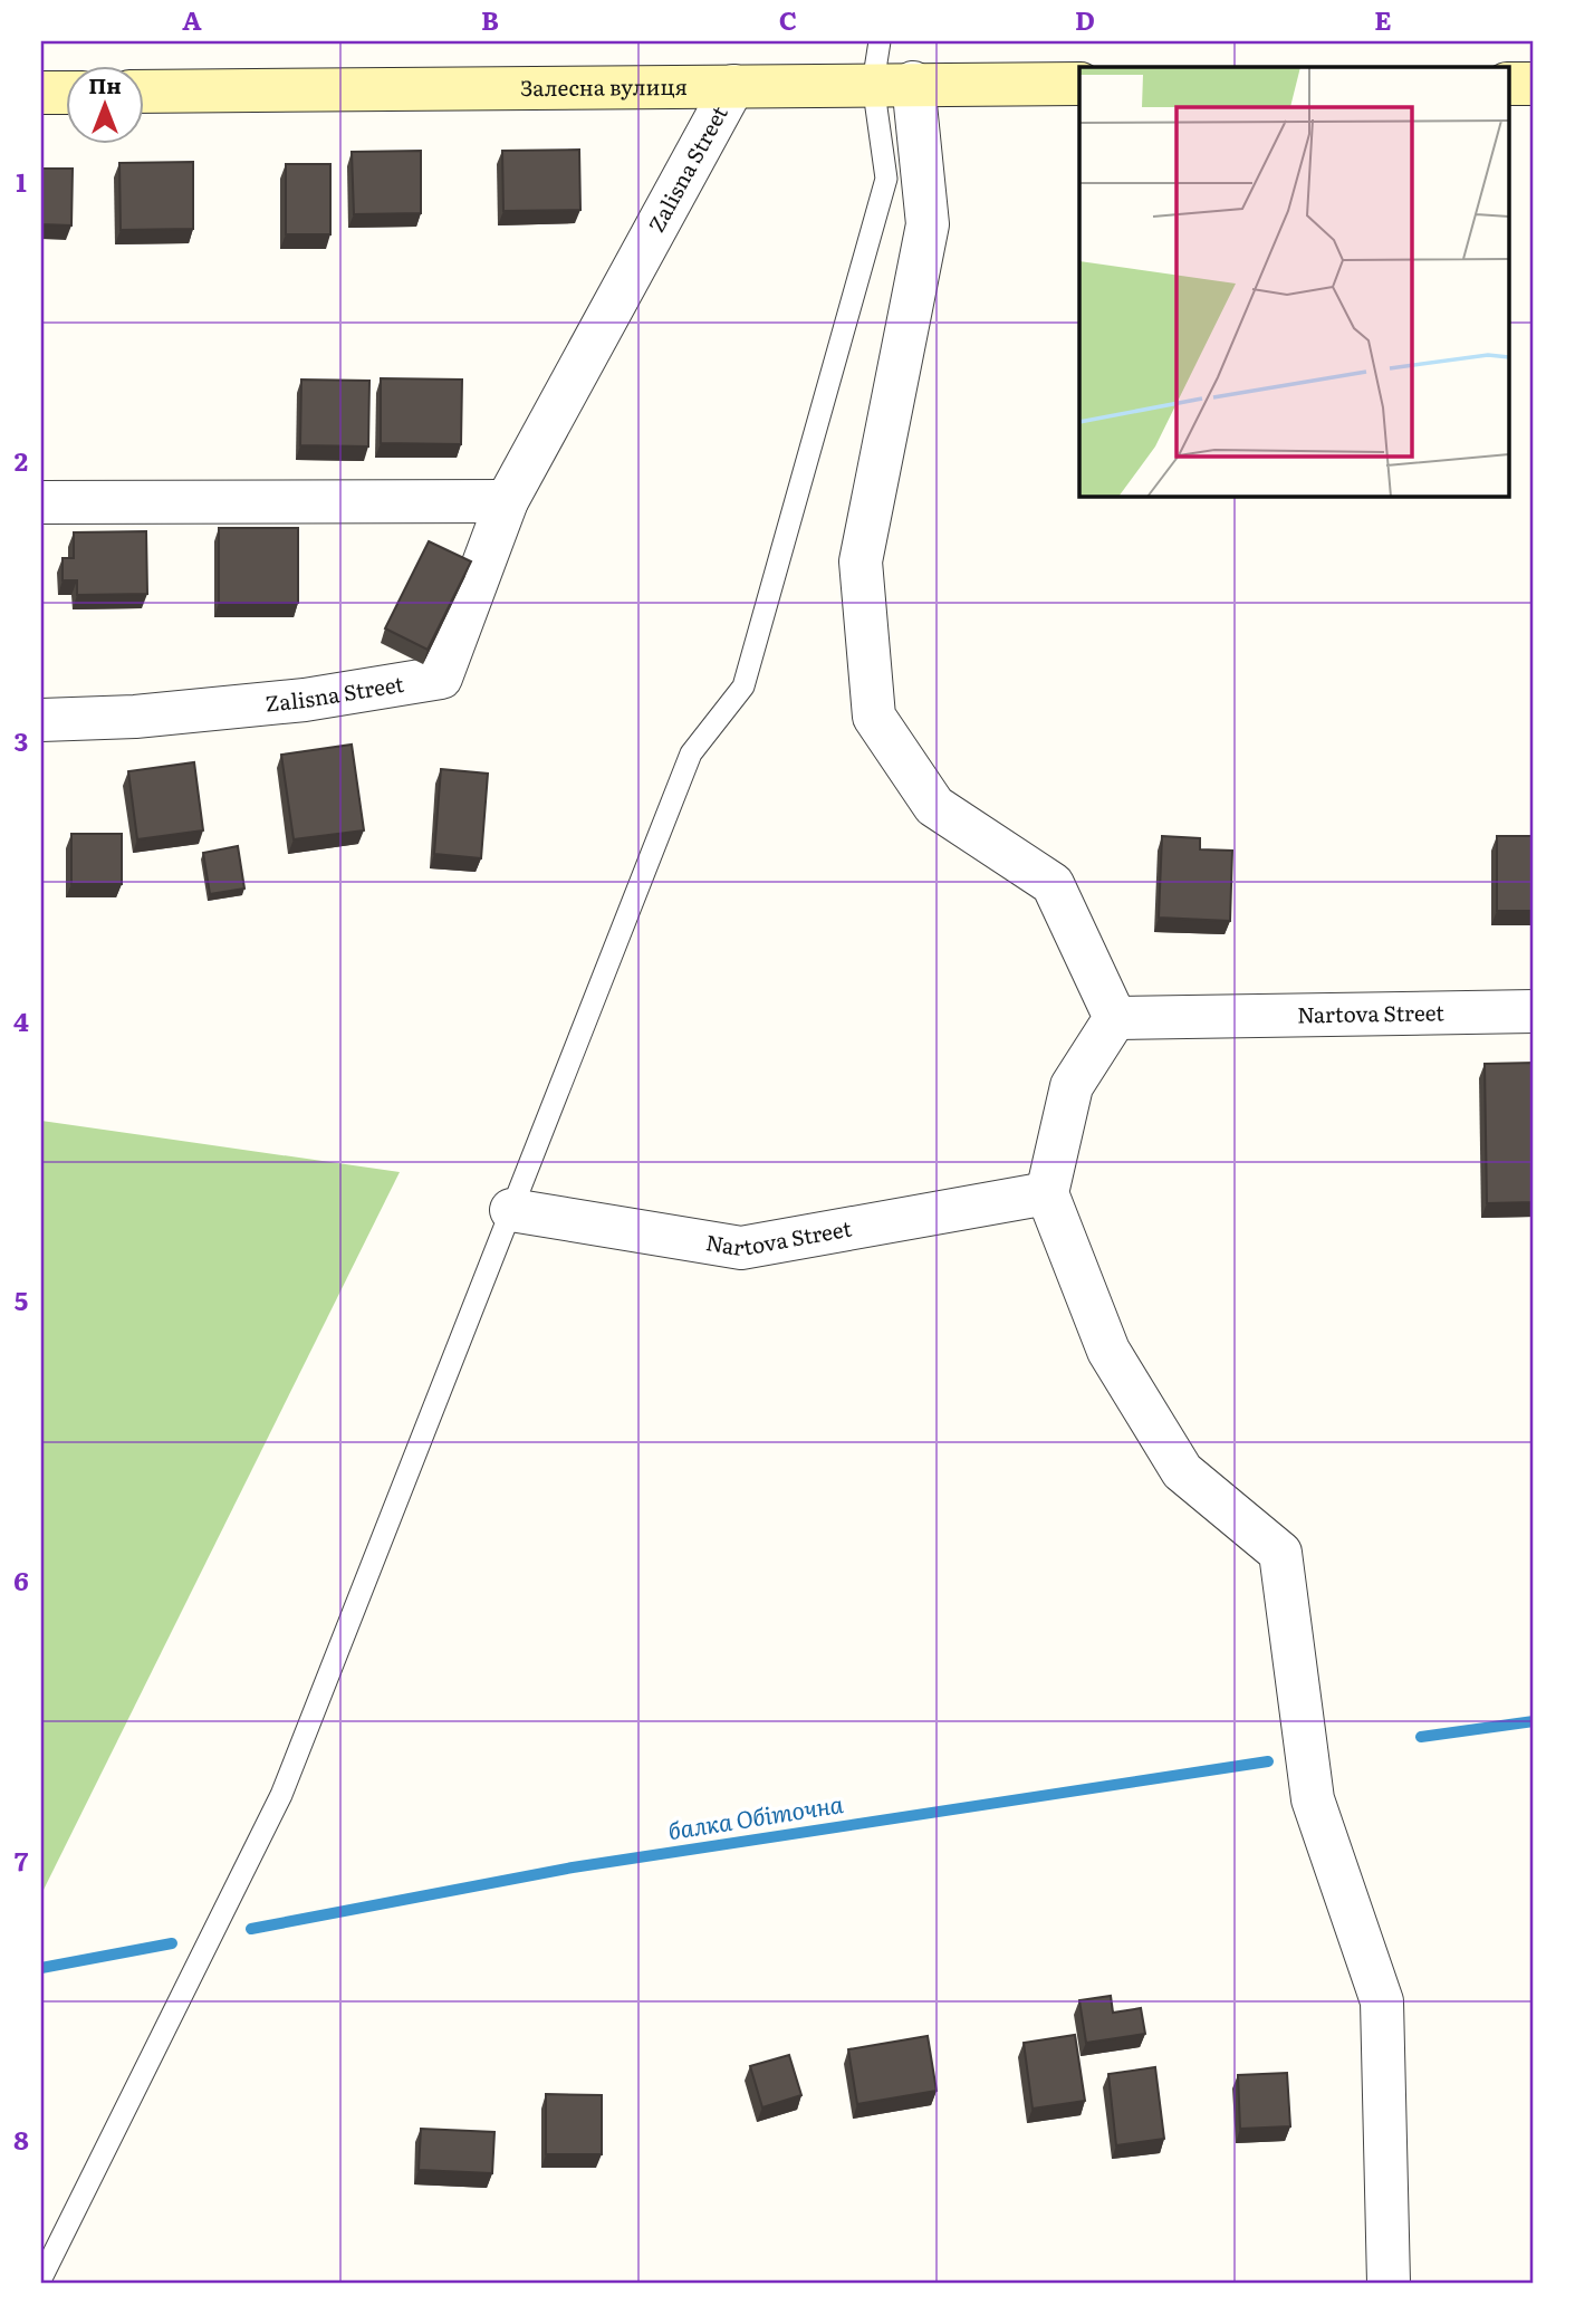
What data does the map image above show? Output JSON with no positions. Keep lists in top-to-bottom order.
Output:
{
  "streets": {
    "main road": ["Залесна вулиця"],
    "street": ["Zalisna Street", "Nartova Street"]
  },
  "crossings": [
    ["Залесна вулиця", "Zalisna Street"]
  ],
  "water": ["балка Обіточна"],
  "north": "top",
  "grid": {
    "columns": [
      "A",
      "B",
      "C",
      "D",
      "E"
    ],
    "rows": [
      "1",
      "2",
      "3",
      "4",
      "5",
      "6",
      "7",
      "8"
    ]
  }
}
